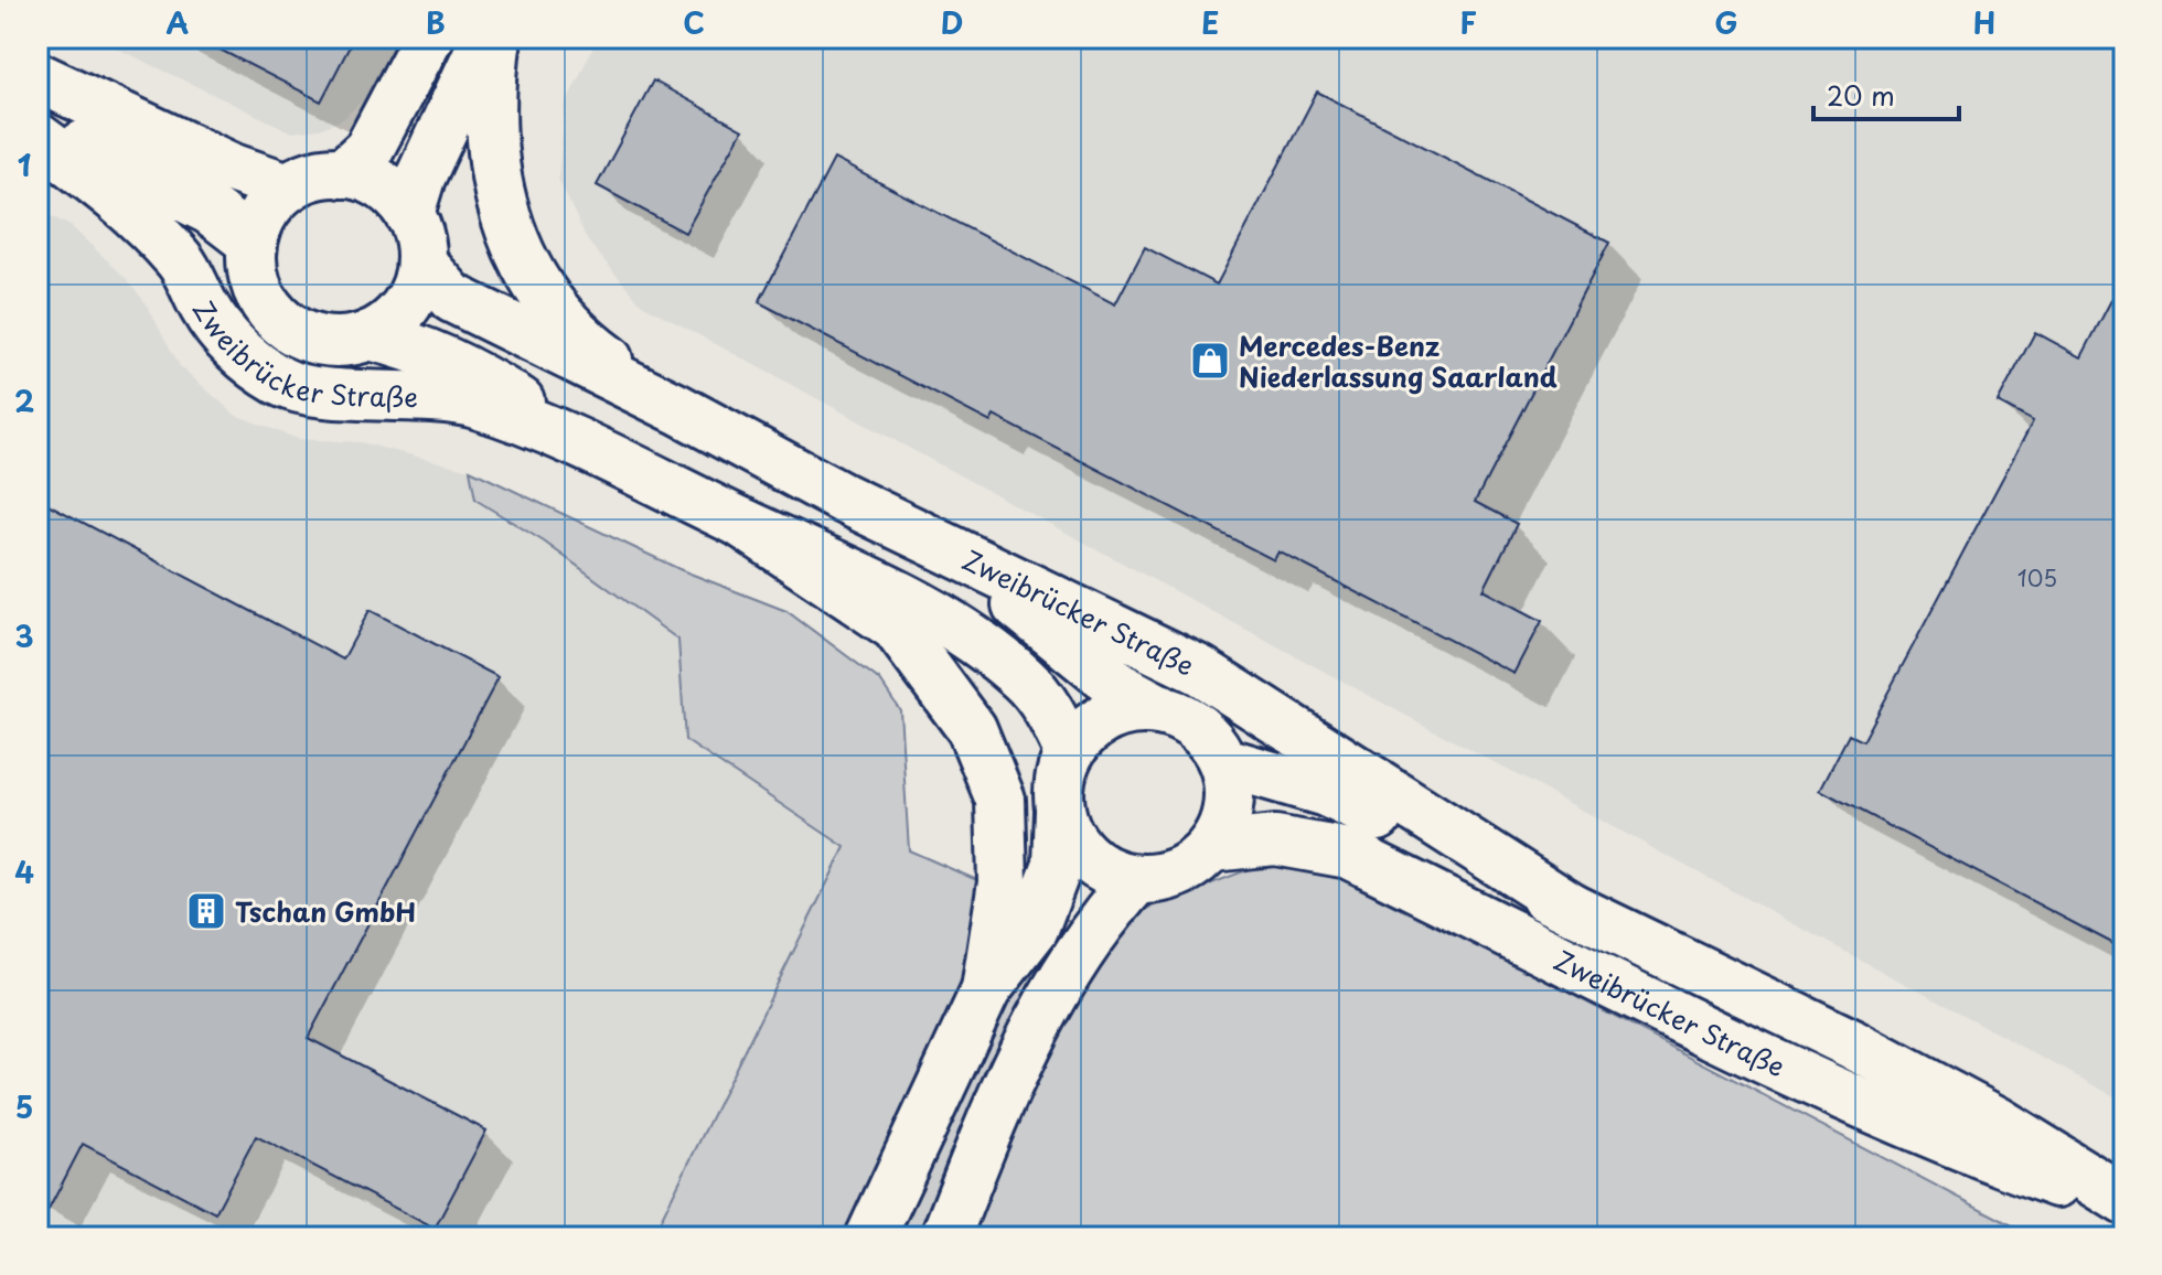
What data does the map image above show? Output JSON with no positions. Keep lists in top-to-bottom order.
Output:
{
  "streets": {
    "main road": ["Zweibrücker Straße"]
  },
  "places": {
    "shop": ["Mercedes-Benz Niederlassung Saarland"],
    "building": ["Tschan GmbH"]
  },
  "house_numbers": ["105"],
  "scale_bar": "20 m",
  "grid": {
    "columns": [
      "A",
      "B",
      "C",
      "D",
      "E",
      "F",
      "G",
      "H"
    ],
    "rows": [
      "1",
      "2",
      "3",
      "4",
      "5"
    ]
  }
}
